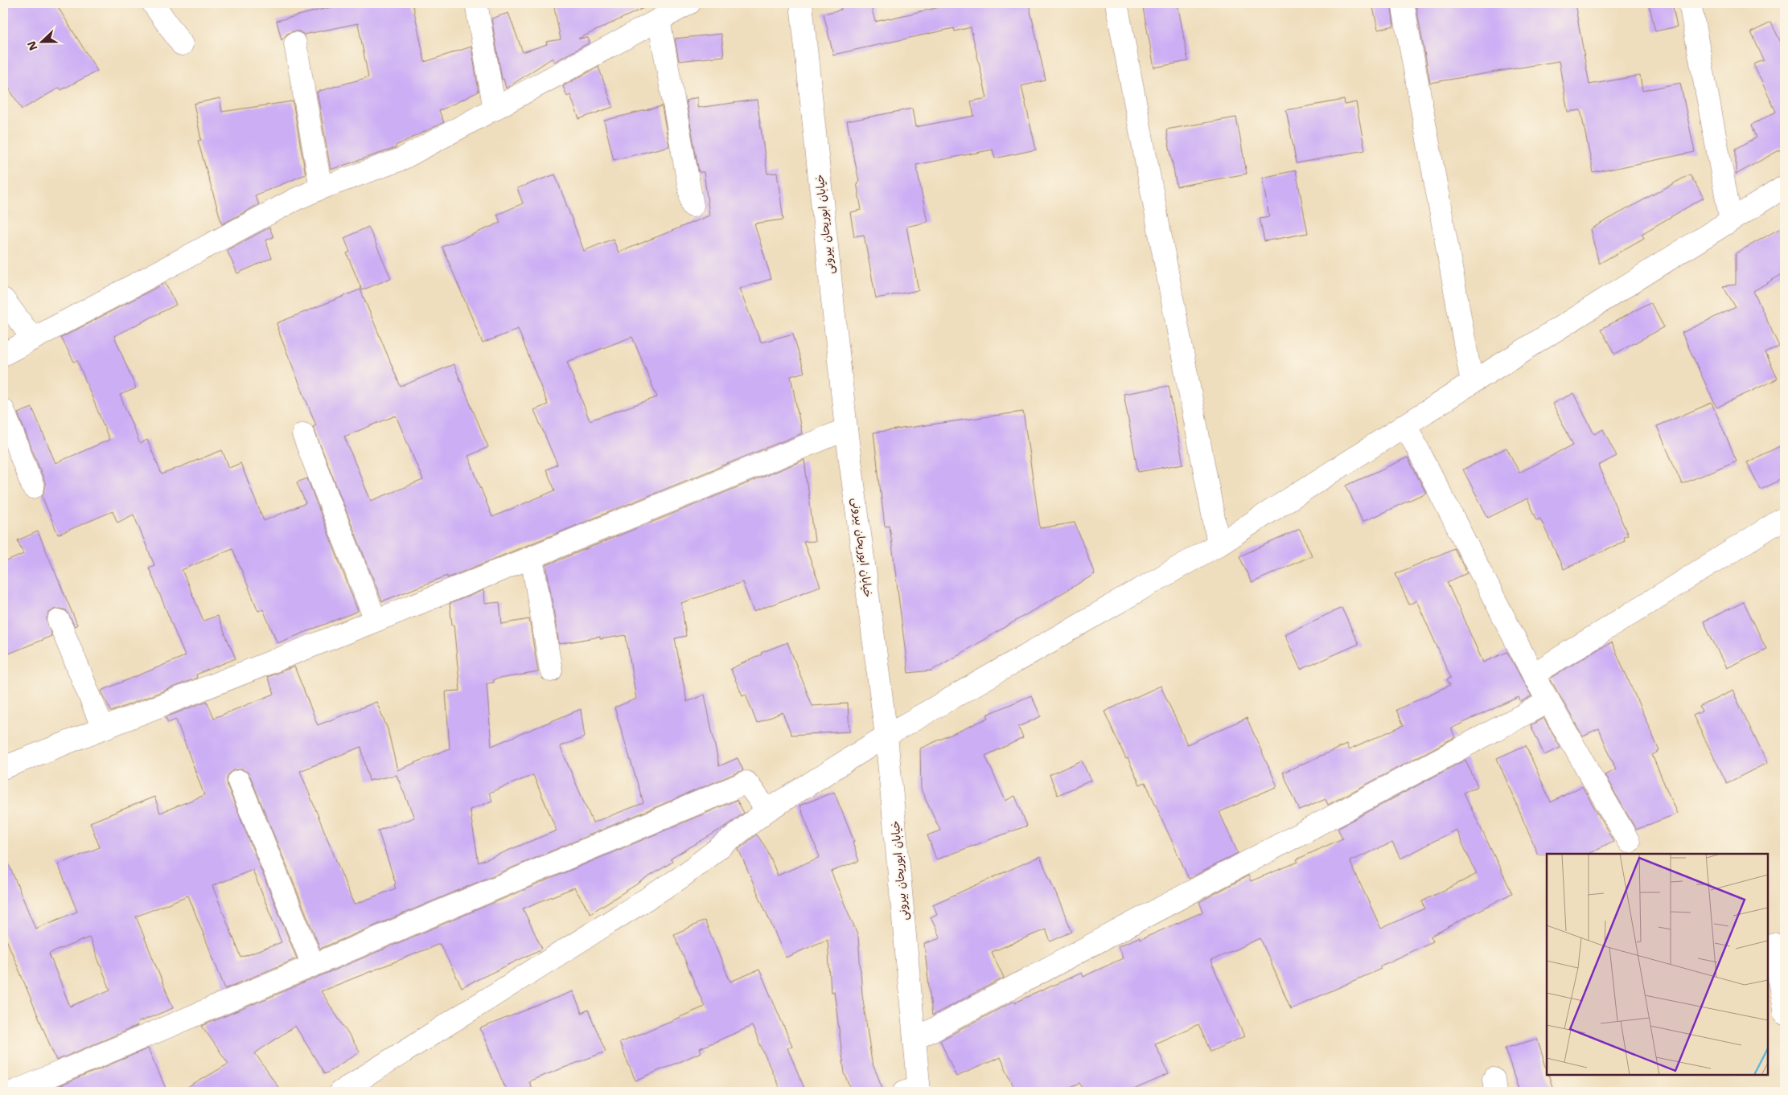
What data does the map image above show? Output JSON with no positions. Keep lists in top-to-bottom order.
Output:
{
  "streets": {
    "street": ["خیابان ابوریحان بیرونی"]
  },
  "north": "left"
}
